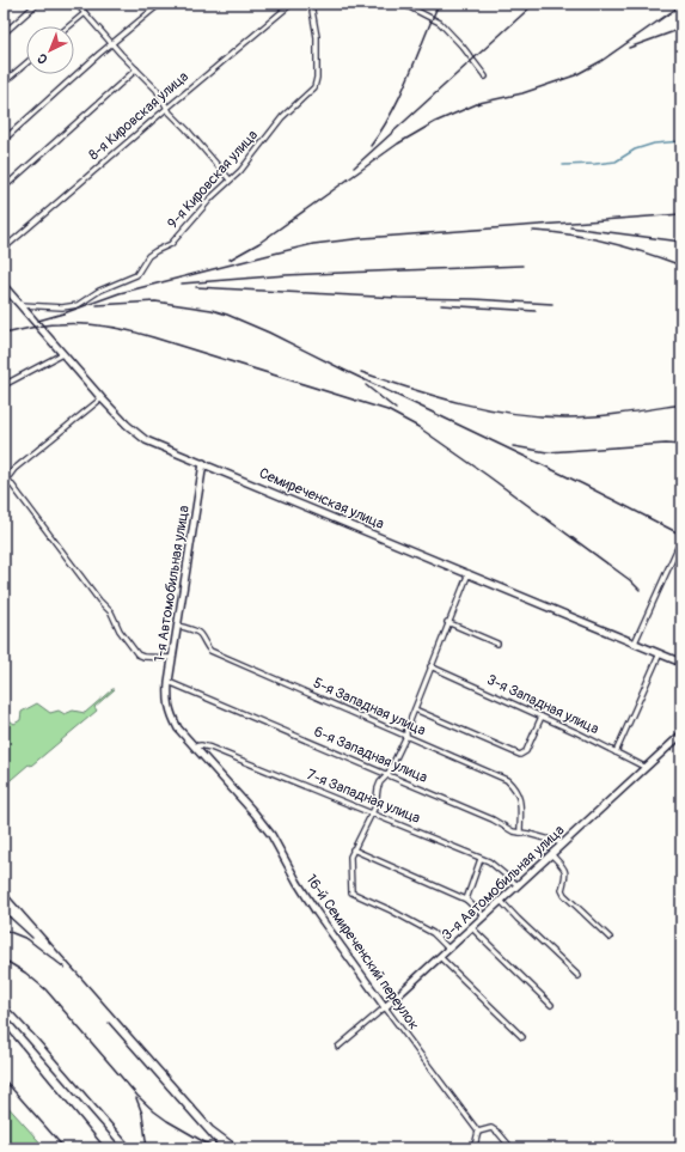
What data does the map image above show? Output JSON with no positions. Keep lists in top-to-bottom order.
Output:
{
  "streets": {
    "street": [
      "8-я Кировская улица",
      "9-я Кировская улица",
      "Семиреченская улица",
      "1-я Автомобильная улица",
      "3-я Западная улица",
      "5-я Западная улица",
      "6-я Западная улица",
      "7-я Западная улица",
      "3-я Автомобильная улица",
      "16-й Семиреченский переулок"
    ]
  },
  "crossings": [
    ["9-я Кировская улица", "Семиреченская улица"],
    ["Семиреченская улица", "1-я Автомобильная улица"],
    ["1-я Автомобильная улица", "5-я Западная улица"],
    ["1-я Автомобильная улица", "6-я Западная улица"],
    ["1-я Автомобильная улица", "16-й Семиреченский переулок"],
    ["3-я Западная улица", "3-я Автомобильная улица"],
    ["5-я Западная улица", "6-я Западная улица"],
    ["6-я Западная улица", "3-я Автомобильная улица"],
    ["7-я Западная улица", "3-я Автомобильная улица"],
    ["7-я Западная улица", "16-й Семиреченский переулок"],
    ["3-я Автомобильная улица", "16-й Семиреченский переулок"]
  ],
  "north": "bottom left"
}
